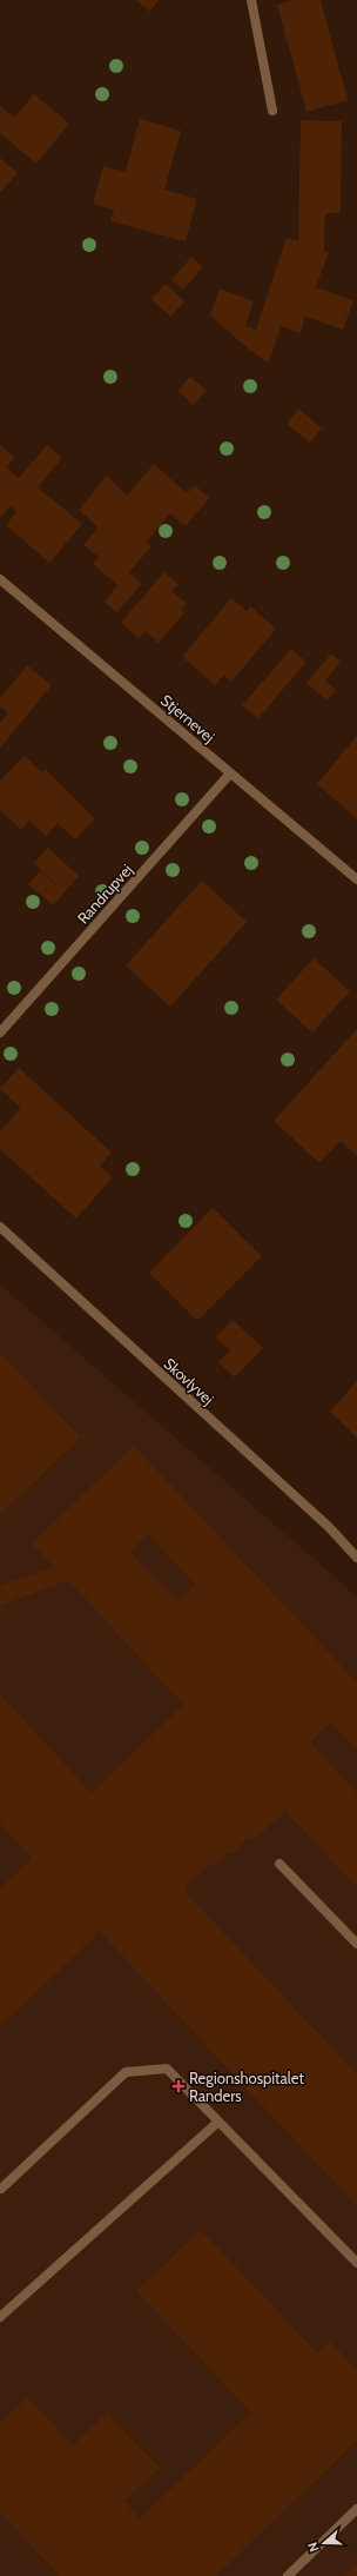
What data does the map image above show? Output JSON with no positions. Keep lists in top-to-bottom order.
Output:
{
  "streets": {
    "street": ["Stjernevej", "Randrupvej", "Skovlyvej"]
  },
  "crossings": [
    ["Stjernevej", "Randrupvej"]
  ],
  "places": {
    "health": ["Regionshospitalet Randers"]
  },
  "north": "left"
}
